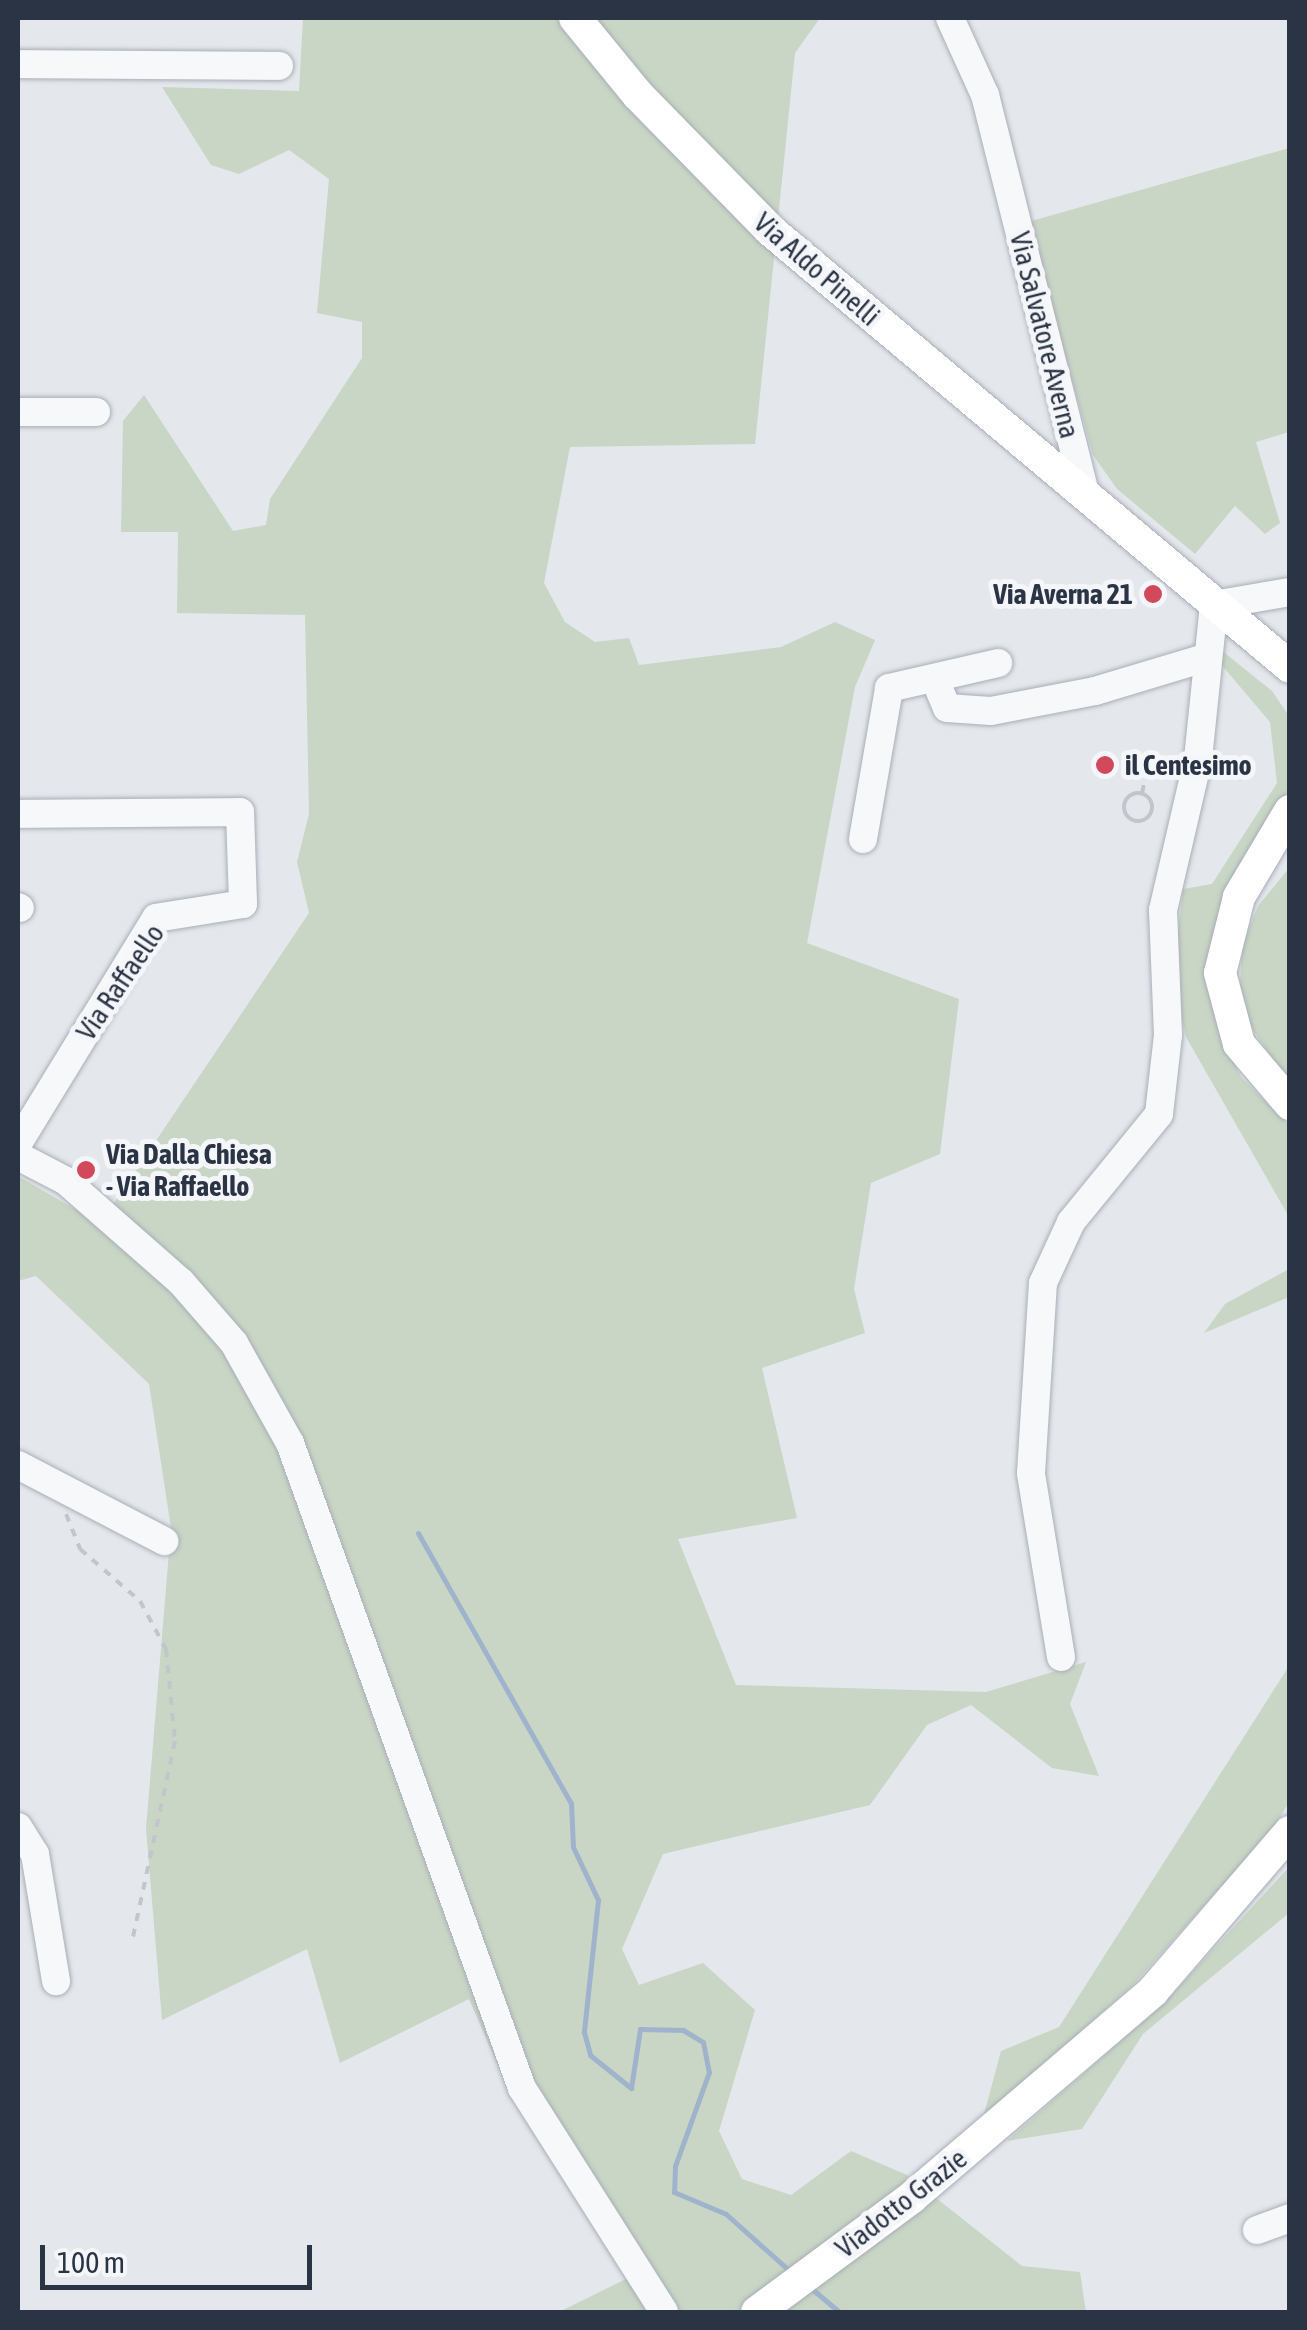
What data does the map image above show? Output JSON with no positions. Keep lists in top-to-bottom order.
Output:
{
  "streets": {
    "main road": ["Via Aldo Pinelli", "Viadotto Grazie"],
    "street": ["Via Salvatore Averna", "Via Raffaello"]
  },
  "crossings": [
    ["Via Aldo Pinelli", "Via Salvatore Averna"]
  ],
  "places": ["Via Averna 21", "il Centesimo", "Via Dalla Chiesa - Via Raffaello"],
  "scale_bar": "100 m"
}
